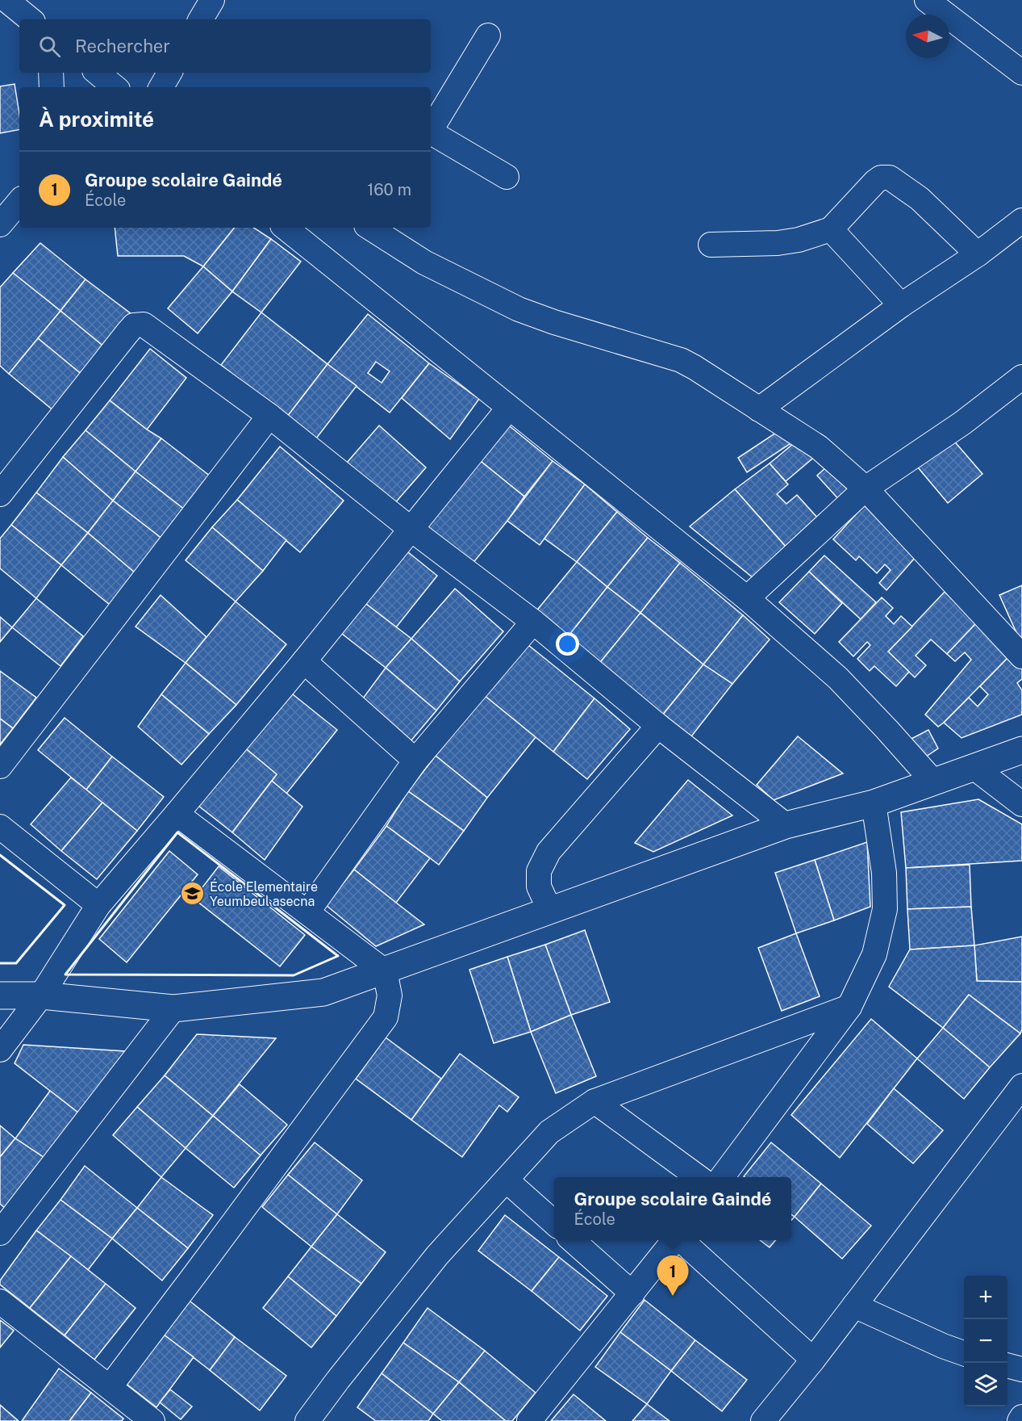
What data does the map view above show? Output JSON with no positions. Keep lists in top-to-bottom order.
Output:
{
  "places": {
    "school or university": ["École Elementaire Yeumbeul asecna"]
  },
  "north": "left",
  "page": {
    "search": "Rechercher",
    "heading": "À proximité",
    "list": [
      {
        "mark": "1",
        "name": "Groupe scolaire Gaindé",
        "note": "École",
        "value": "160 m"
      }
    ],
    "popup": ["Groupe scolaire Gaindé", "École"],
    "pins": "1",
    "map_buttons": ["+", "−"]
  }
}
